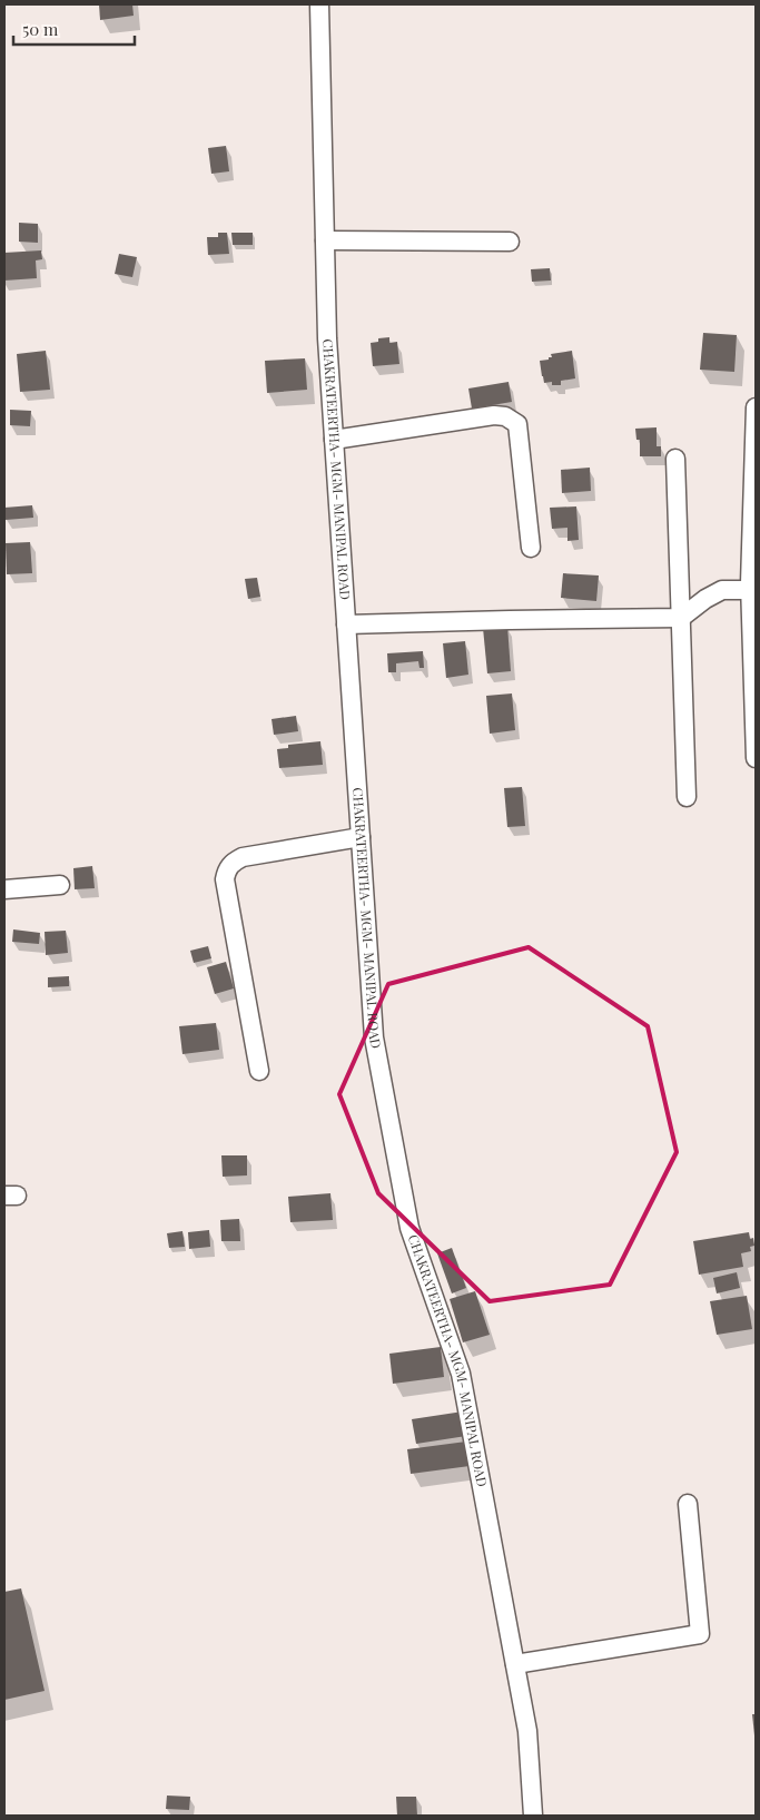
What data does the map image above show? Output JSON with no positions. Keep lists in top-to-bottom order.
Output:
{
  "streets": {
    "street": ["CHAKRATEERTHA- MGM- MANIPAL ROAD"]
  },
  "scale_bar": "50 m"
}
